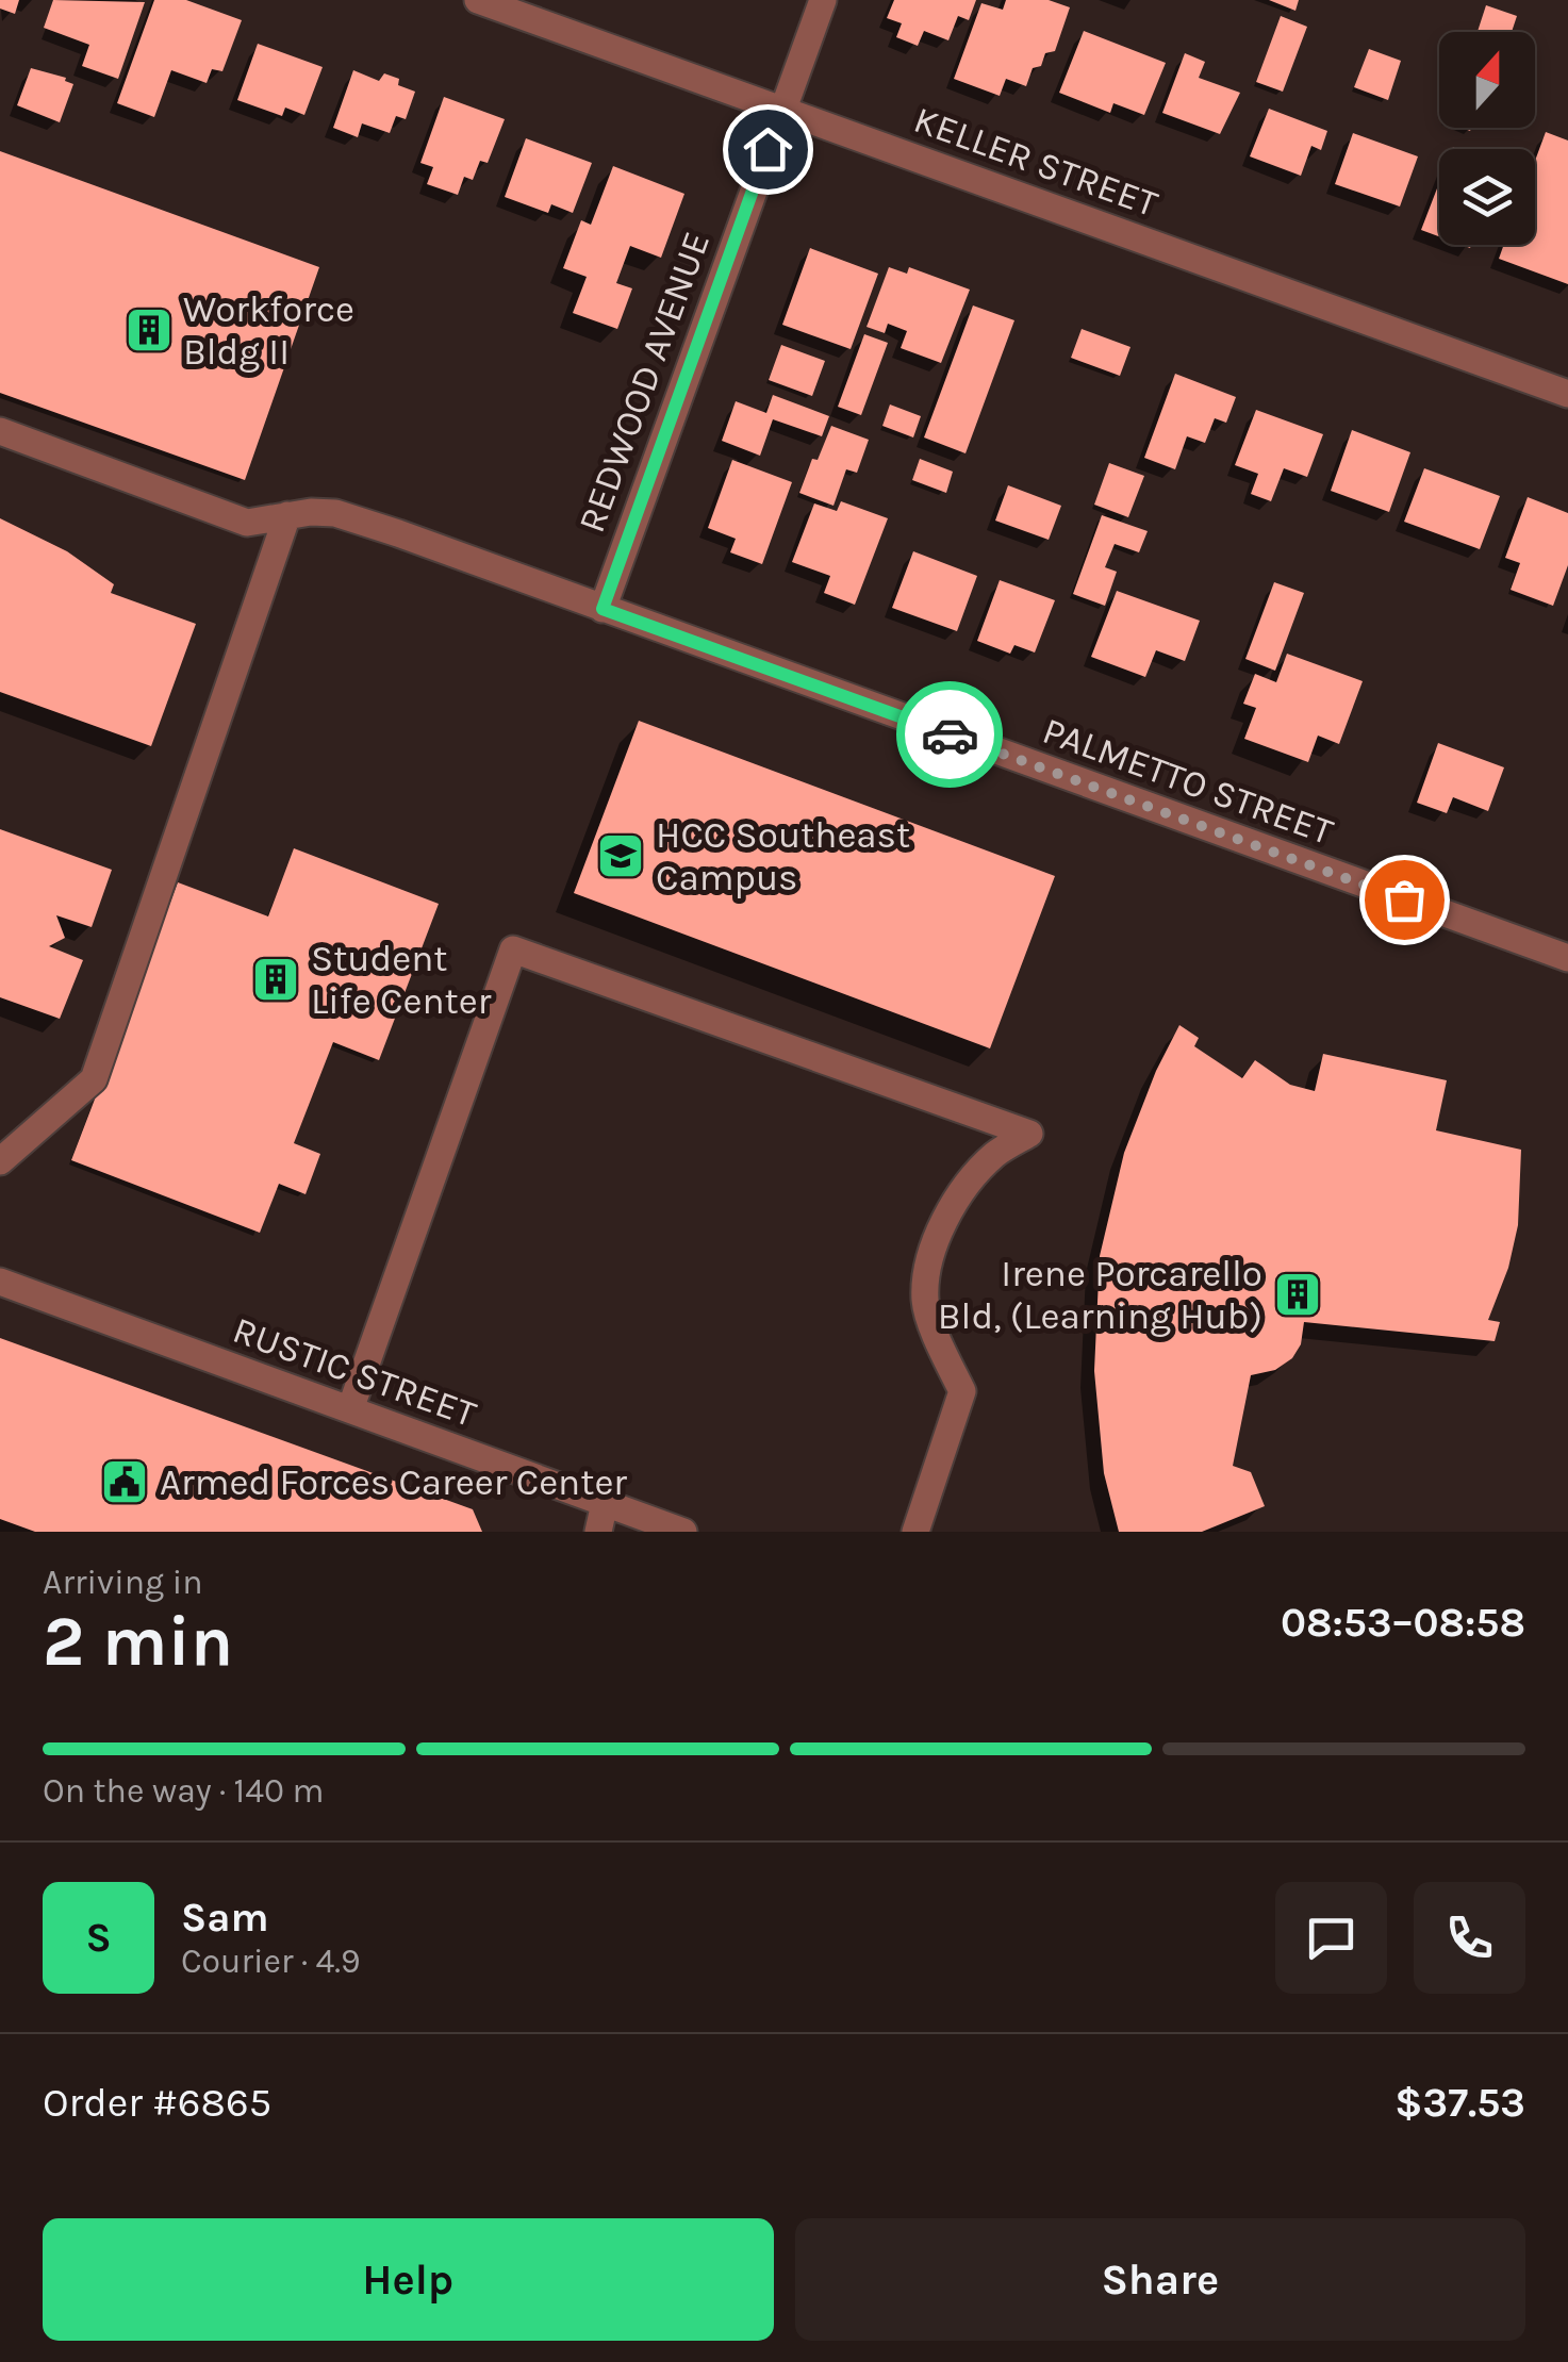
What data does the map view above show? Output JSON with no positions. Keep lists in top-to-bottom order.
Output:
{
  "streets": {
    "street": [
      "KELLER STREET",
      "REDWOOD AVENUE",
      "PALMETTO STREET",
      "RUSTIC STREET"
    ]
  },
  "crossings": [
    ["KELLER STREET", "REDWOOD AVENUE"],
    ["REDWOOD AVENUE", "PALMETTO STREET"]
  ],
  "places": {
    "building": ["Workforce Bldg II", "Student Life Center", "Irene Porcarello Bld, (Learning Hub)"],
    "school or university": ["HCC Southeast Campus"],
    "public building": ["Armed Forces Career Center"]
  },
  "north": "top",
  "page": {
    "heading": ["2 min", "Arriving in", "08:53–08:58"],
    "panel": [
      "Sam",
      "Courier · 4.9",
      "Order #6865",
      "$37.53"
    ],
    "bar": "On the way · 140 m",
    "round": "S",
    "buttons": ["Help", "Share"]
  }
}
